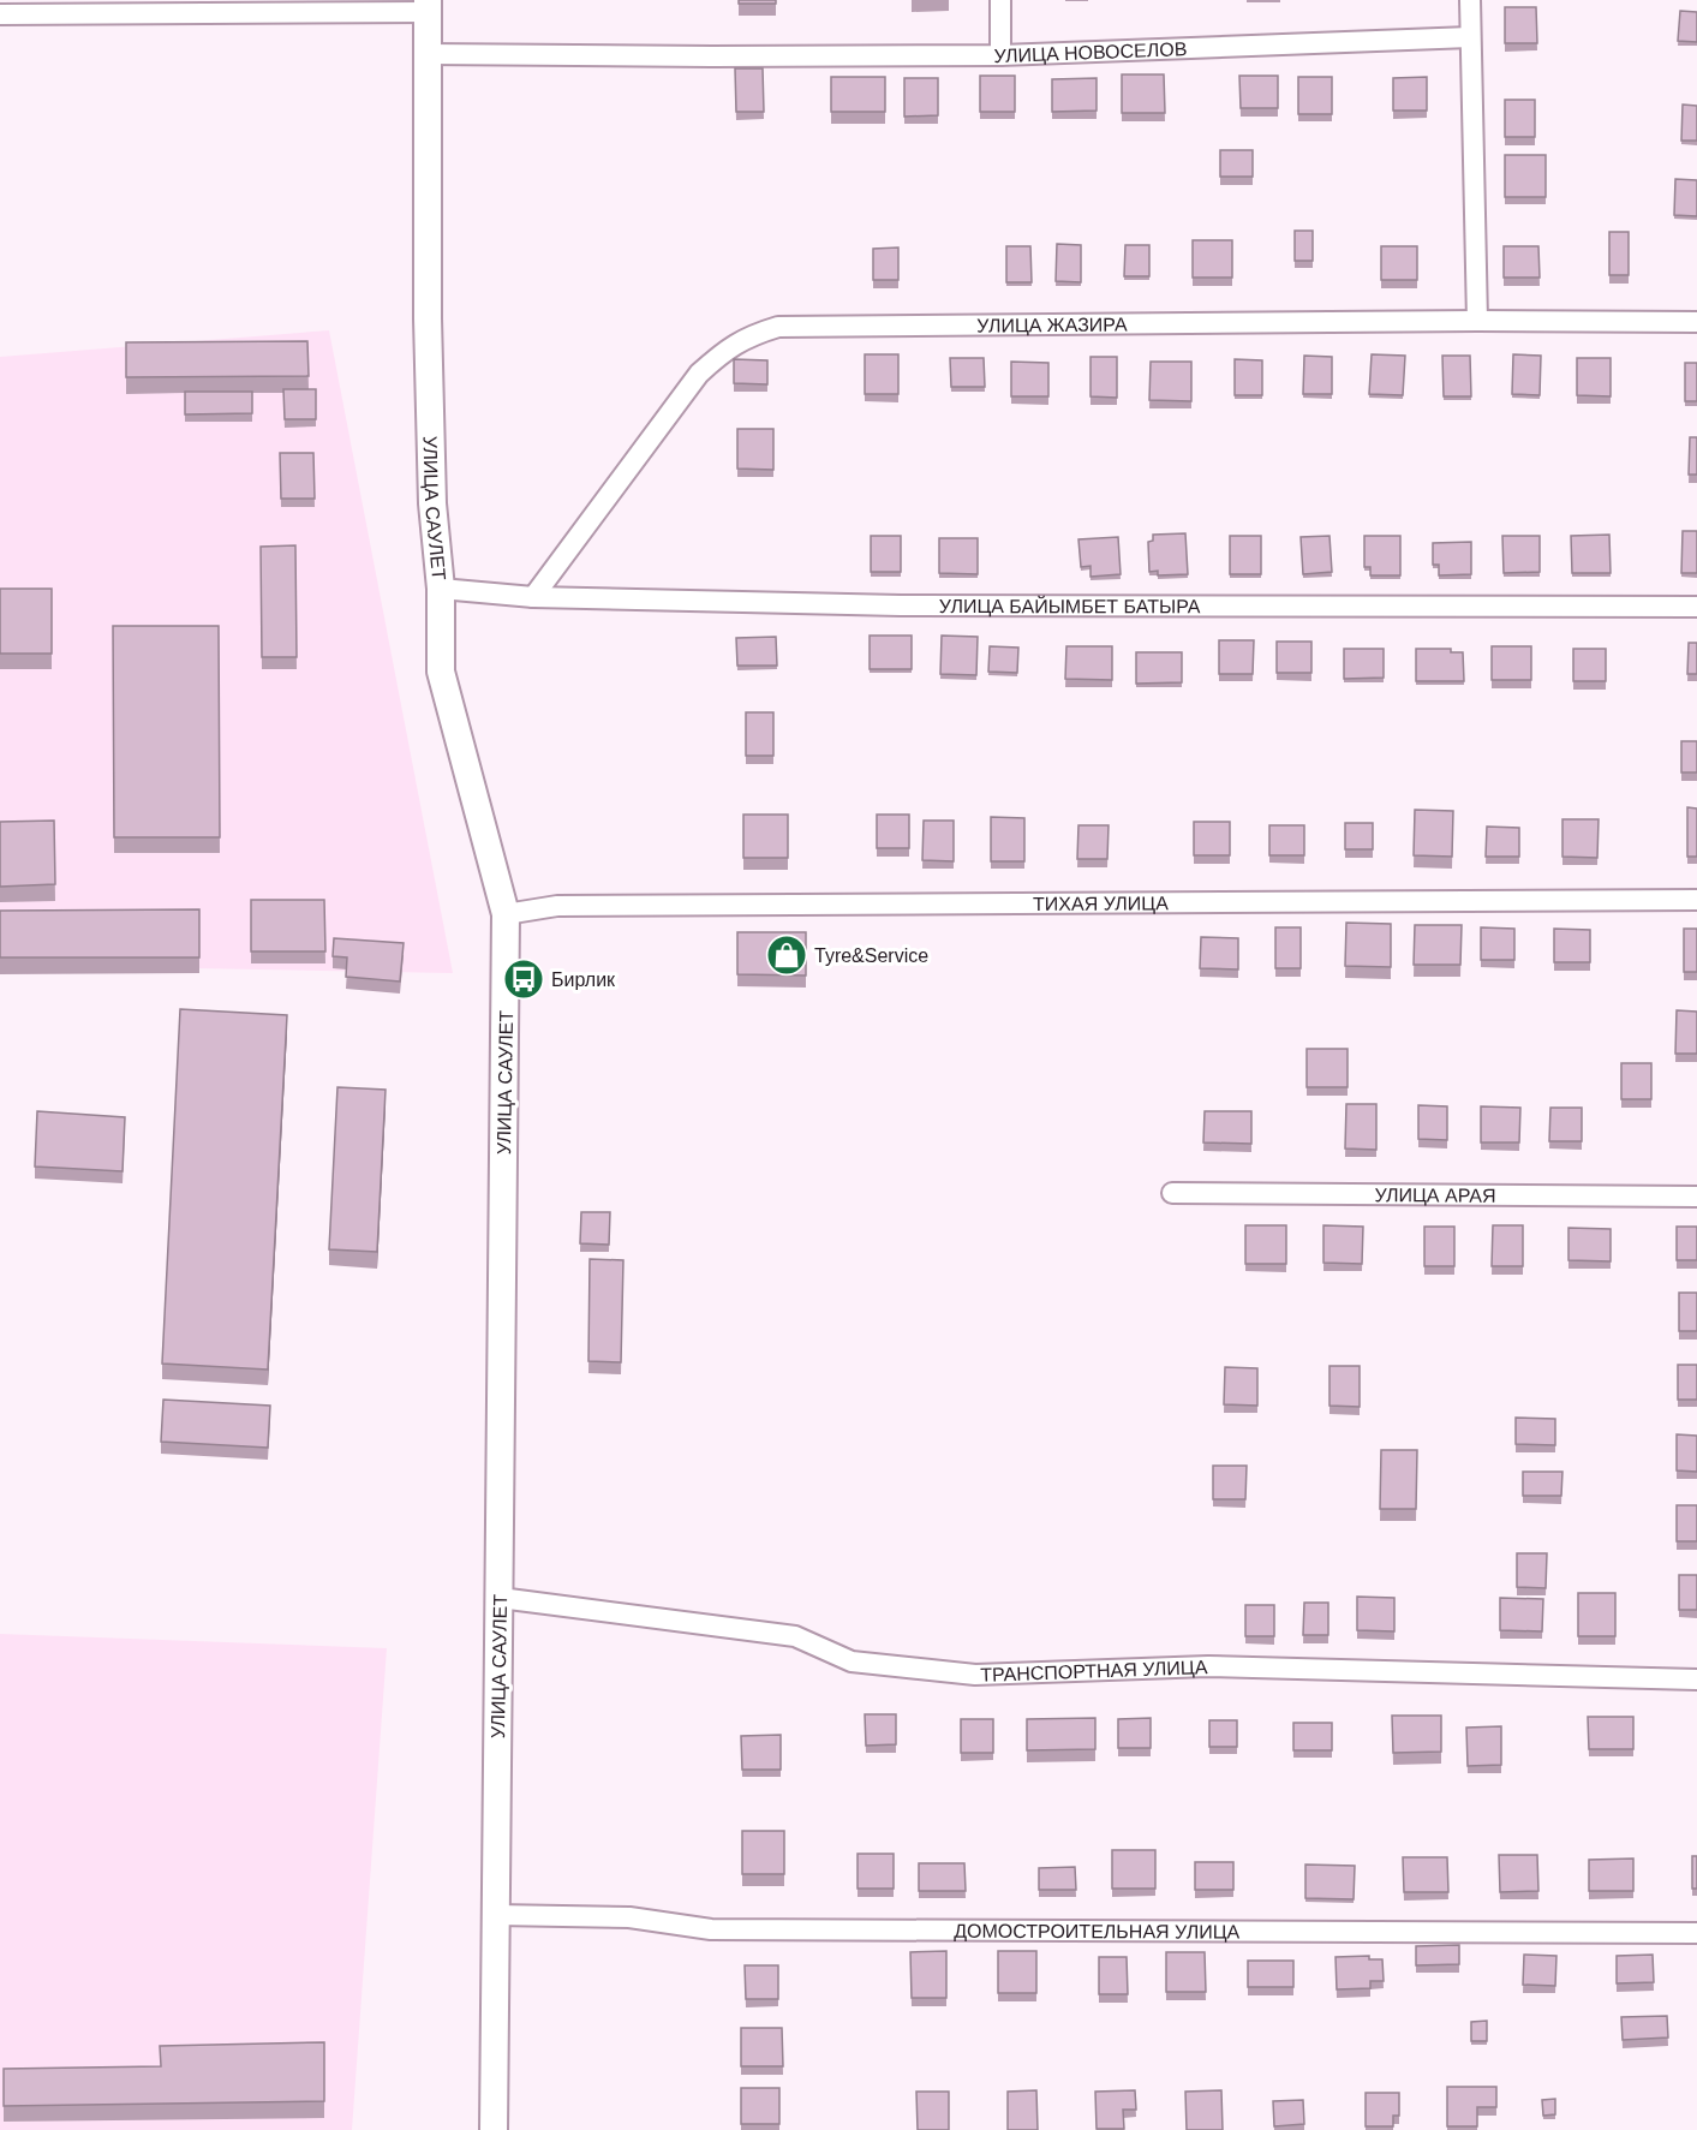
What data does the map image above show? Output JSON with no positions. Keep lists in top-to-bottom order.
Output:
{
  "streets": {
    "street": [
      "УЛИЦА НОВОСЕЛОВ",
      "УЛИЦА ЖАЗИРА",
      "УЛИЦА САУЛЕТ",
      "УЛИЦА БАЙЫМБЕТ БАТЫРА",
      "ТИХАЯ УЛИЦА",
      "УЛИЦА АРАЯ",
      "ТРАНСПОРТНАЯ УЛИЦА",
      "ДОМОСТРОИТЕЛЬНАЯ УЛИЦА"
    ]
  },
  "crossings": [
    ["УЛИЦА НОВОСЕЛОВ", "УЛИЦА САУЛЕТ"],
    ["УЛИЦА ЖАЗИРА", "УЛИЦА БАЙЫМБЕТ БАТЫРА"],
    ["УЛИЦА САУЛЕТ", "УЛИЦА БАЙЫМБЕТ БАТЫРА"],
    ["УЛИЦА САУЛЕТ", "ТИХАЯ УЛИЦА"],
    ["УЛИЦА САУЛЕТ", "ТРАНСПОРТНАЯ УЛИЦА"],
    ["УЛИЦА САУЛЕТ", "ДОМОСТРОИТЕЛЬНАЯ УЛИЦА"]
  ],
  "places": {
    "shop": ["Tyre&Service"],
    "bus stop": ["Бирлик"]
  }
}
